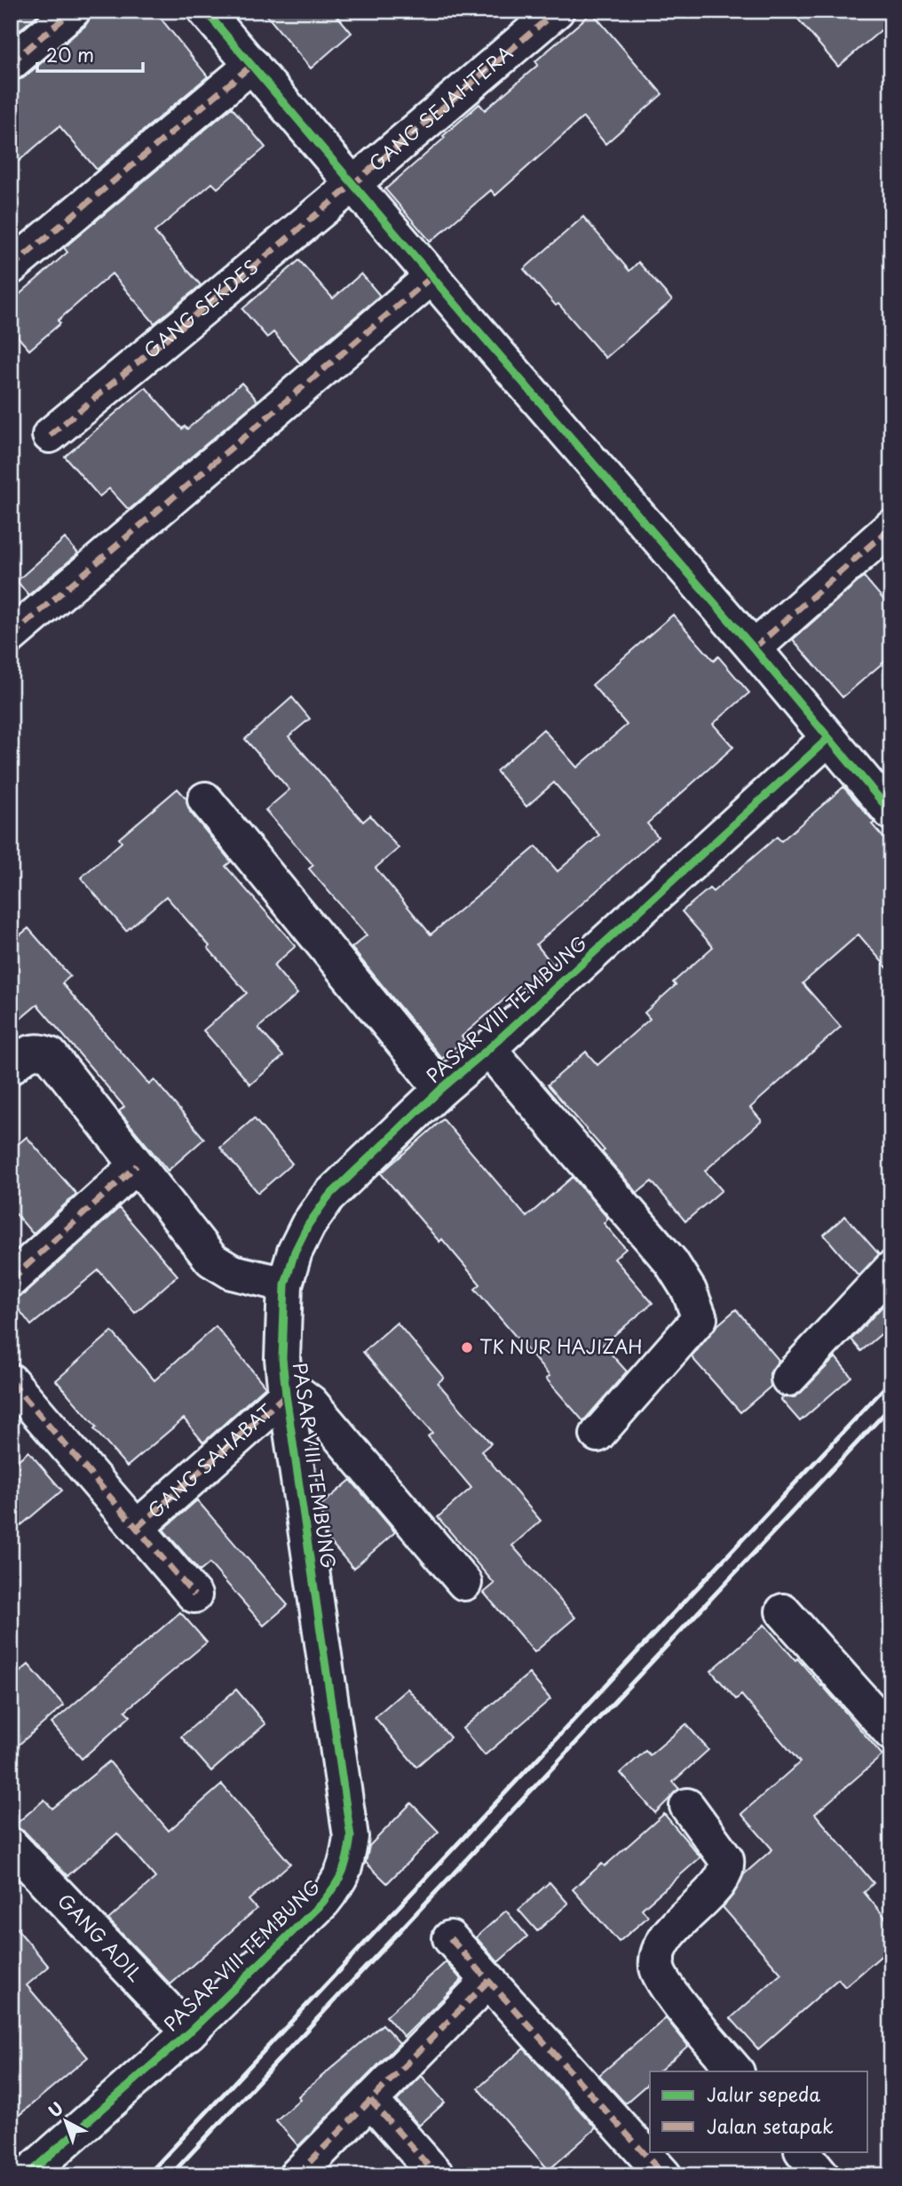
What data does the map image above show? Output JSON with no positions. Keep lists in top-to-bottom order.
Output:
{
  "streets": {
    "street": [
      "GANG SEJAHTERA",
      "GANG SEKDES",
      "PASAR VIII TEMBUNG",
      "GANG SAHABAT",
      "GANG ADIL"
    ]
  },
  "crossings": [
    ["GANG SEJAHTERA", "GANG SEKDES"],
    ["PASAR VIII TEMBUNG", "GANG SAHABAT"],
    ["PASAR VIII TEMBUNG", "GANG ADIL"]
  ],
  "places": ["TK NUR HAJIZAH"],
  "legend": ["Jalur sepeda", "Jalan setapak"],
  "scale_bar": "20 m",
  "north": "top left"
}
